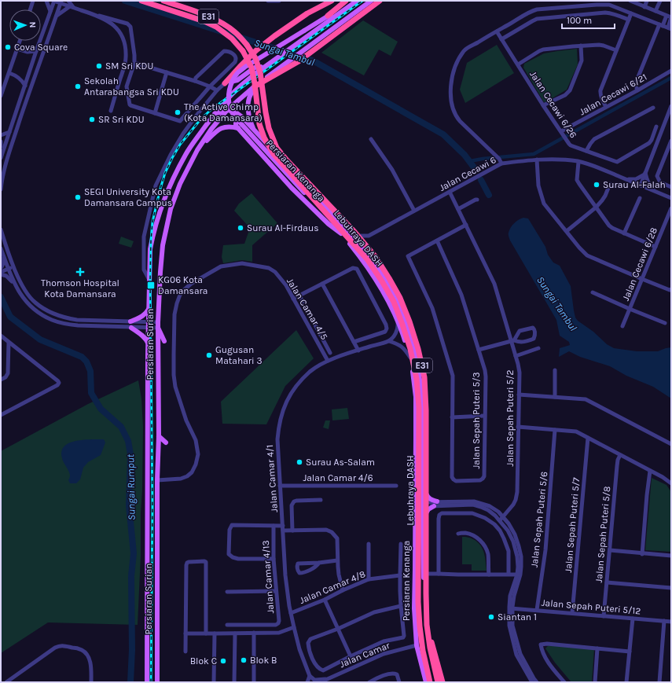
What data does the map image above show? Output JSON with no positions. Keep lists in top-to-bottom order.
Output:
{
  "streets": {
    "highway": ["E31", "Lebuhraya DASH"],
    "main road": ["Persiaran Kenanga", "Persiaran Surian"],
    "street": [
      "Jalan Cecawi 6/21",
      "Jalan Cecawi 6/26",
      "Jalan Cecawi 6",
      "Jalan Cecawi 6/28",
      "Jalan Camar 4/5",
      "Jalan Sepah Puteri 5/2",
      "Jalan Sepah Puteri 5/3",
      "Jalan Camar 4/6",
      "Jalan Camar 4/1",
      "Jalan Sepah Puteri 5/6",
      "Jalan Sepah Puteri 5/7",
      "Jalan Sepah Puteri 5/8",
      "Jalan Camar 4/13",
      "Jalan Camar 4/8",
      "Jalan Sepah Puteri 5/12",
      "Jalan Camar"
    ]
  },
  "crossings": [
    ["Jalan Cecawi 6/21", "Jalan Cecawi 6/26"],
    ["Persiaran Kenanga", "Lebuhraya DASH"],
    ["Persiaran Kenanga", "Jalan Camar"],
    ["Jalan Cecawi 6", "Jalan Sepah Puteri 5/2"],
    ["Jalan Camar 4/5", "Persiaran Surian"],
    ["Jalan Camar 4/5", "Jalan Camar 4/1"],
    ["Jalan Camar 4/6", "Jalan Camar 4/1"],
    ["Jalan Camar 4/1", "Jalan Camar 4/8"],
    ["Jalan Sepah Puteri 5/6", "Jalan Sepah Puteri 5/12"],
    ["Jalan Sepah Puteri 5/7", "Jalan Sepah Puteri 5/12"],
    ["Jalan Sepah Puteri 5/8", "Jalan Sepah Puteri 5/12"]
  ],
  "water": ["Sungai Tambul", "Sungai Rumput"],
  "places": {
    "other": [
      "Cova Square",
      "SM Sri KDU",
      "Sekolah Antarabangsa Sri KDU",
      "The Active Chimp (Kota Damansara)",
      "SR Sri KDU",
      "Surau Al-Falah",
      "SEGI University Kota Damansara Campus",
      "Surau Al-Firdaus",
      "Gugusan Matahari 3",
      "Surau As-Salam",
      "Siantan 1",
      "Blok B",
      "Blok C"
    ],
    "health": ["Thomson Hospital Kota Damansara"],
    "transit": ["KG06 Kota Damansara"]
  },
  "scale_bar": "100 m",
  "north": "right"
}
